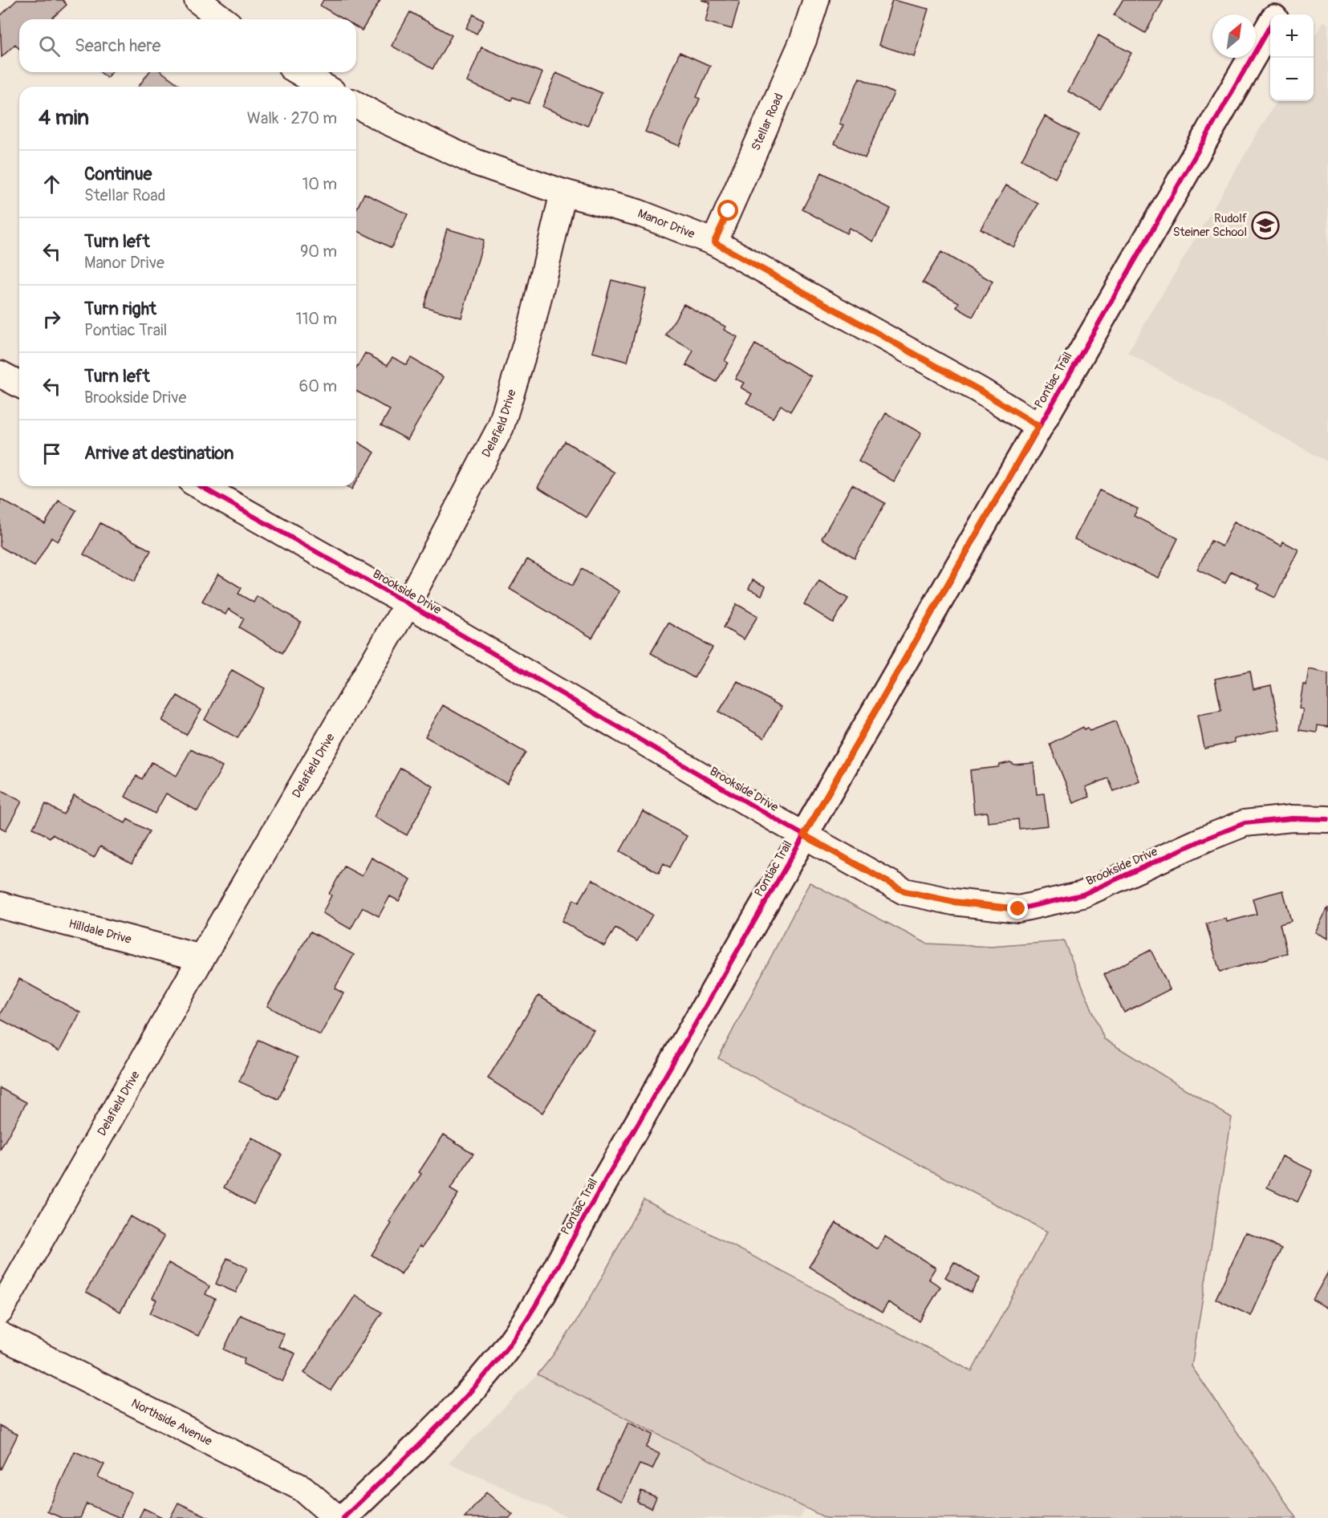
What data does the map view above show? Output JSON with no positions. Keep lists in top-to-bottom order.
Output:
{
  "streets": {
    "main road": ["Pontiac Trail"],
    "street": [
      "Stellar Road",
      "Manor Drive",
      "Delafield Drive",
      "Brookside Drive",
      "Hilldale Drive",
      "Northside Avenue"
    ]
  },
  "crossings": [
    ["Stellar Road", "Manor Drive"],
    ["Manor Drive", "Pontiac Trail"],
    ["Manor Drive", "Delafield Drive"],
    ["Pontiac Trail", "Brookside Drive"],
    ["Delafield Drive", "Brookside Drive"],
    ["Delafield Drive", "Hilldale Drive"]
  ],
  "places": {
    "school or university": ["Rudolf Steiner School"]
  },
  "north": "top right",
  "page": {
    "map_buttons": ["+", "−"],
    "search": "Search here",
    "heading": ["4 min", "Walk · 270 m"],
    "list": [
      ["Continue", "Stellar Road", "10 m"],
      ["Turn left", "Manor Drive", "90 m"],
      ["Turn right", "Pontiac Trail", "110 m"],
      ["Turn left", "Brookside Drive", "60 m"],
      "Arrive at destination"
    ]
  }
}
